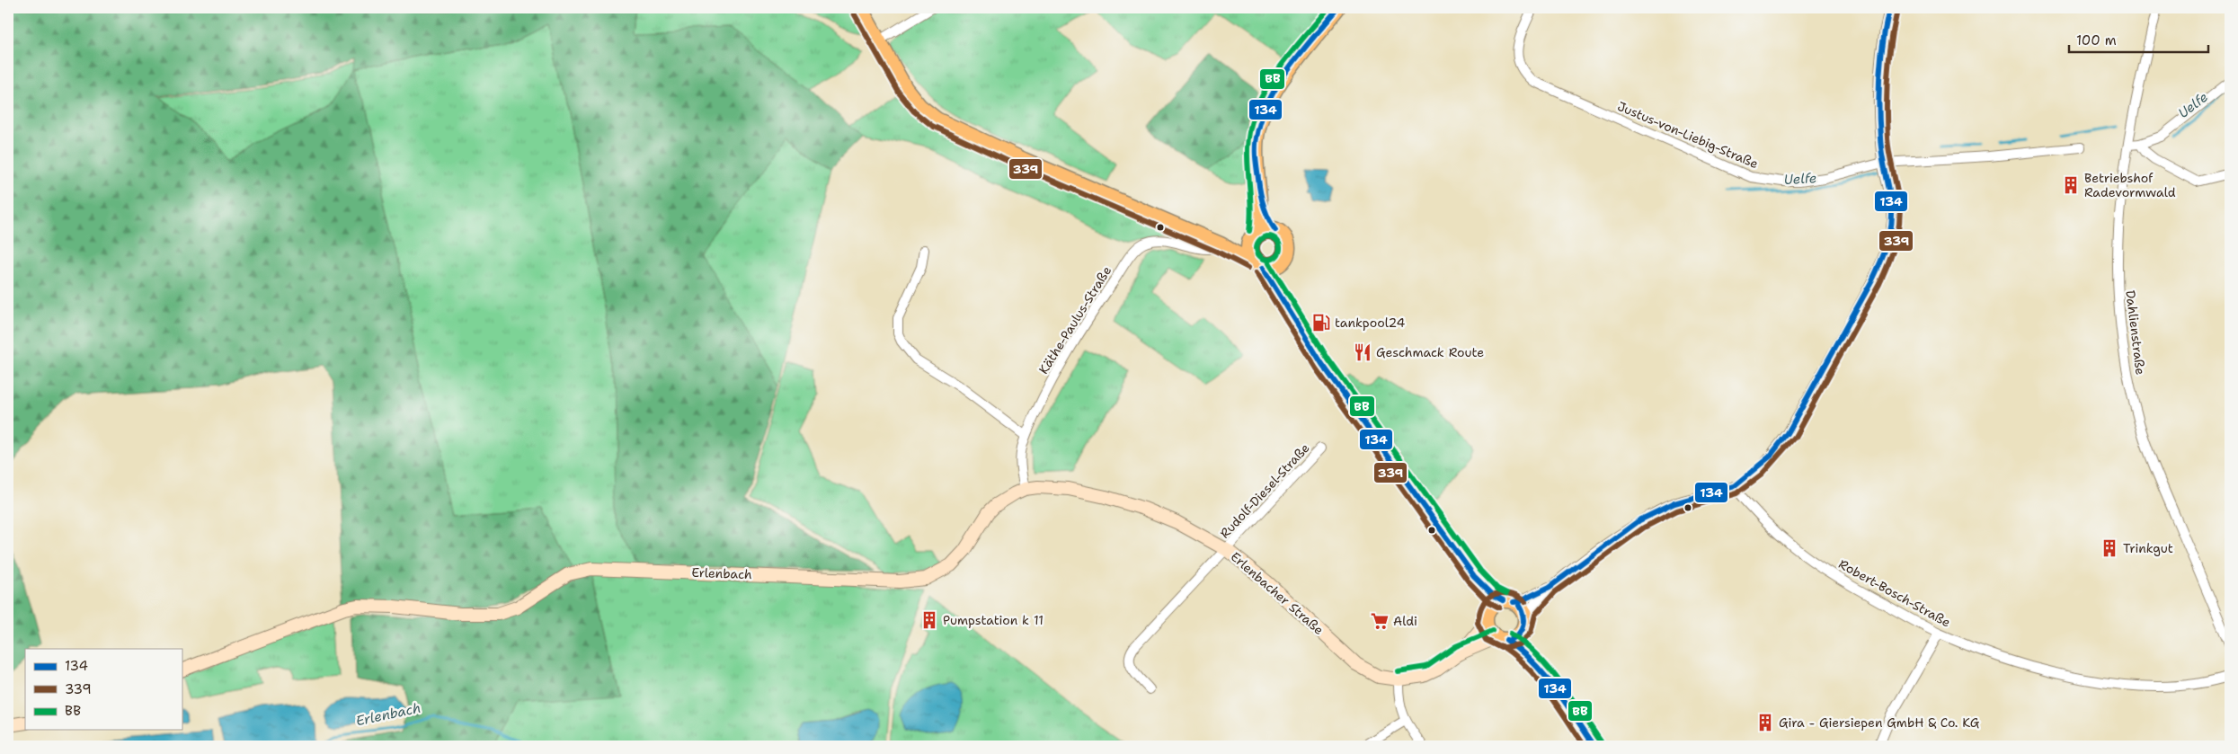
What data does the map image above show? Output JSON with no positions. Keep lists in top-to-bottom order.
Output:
{
  "streets": {
    "street": [
      "Justus-von-Liebig-Straße",
      "Käthe-Paulus-Straße",
      "Dahlienstraße",
      "Rudolf-Diesel-Straße",
      "Erlenbach",
      "Erlenbacher Straße",
      "Robert-Bosch-Straße"
    ]
  },
  "crossings": [
    ["Käthe-Paulus-Straße", "Erlenbacher Straße"],
    ["Rudolf-Diesel-Straße", "Erlenbacher Straße"],
    ["Erlenbach", "Erlenbacher Straße"]
  ],
  "water": ["Uelfe", "Erlenbach"],
  "places": {
    "building": [
      "Betriebshof Radevormwald",
      "Trinkgut",
      "Pumpstation k 11",
      "Gira - Giersiepen GmbH & Co. KG"
    ],
    "fuel station": ["tankpool24"],
    "restaurant": ["Geschmack Route"],
    "supermarket": ["Aldi"]
  },
  "lines": ["transit line 134", "transit line BB", "transit line 339"],
  "legend": ["134", "339", "BB"],
  "scale_bar": "100 m"
}
